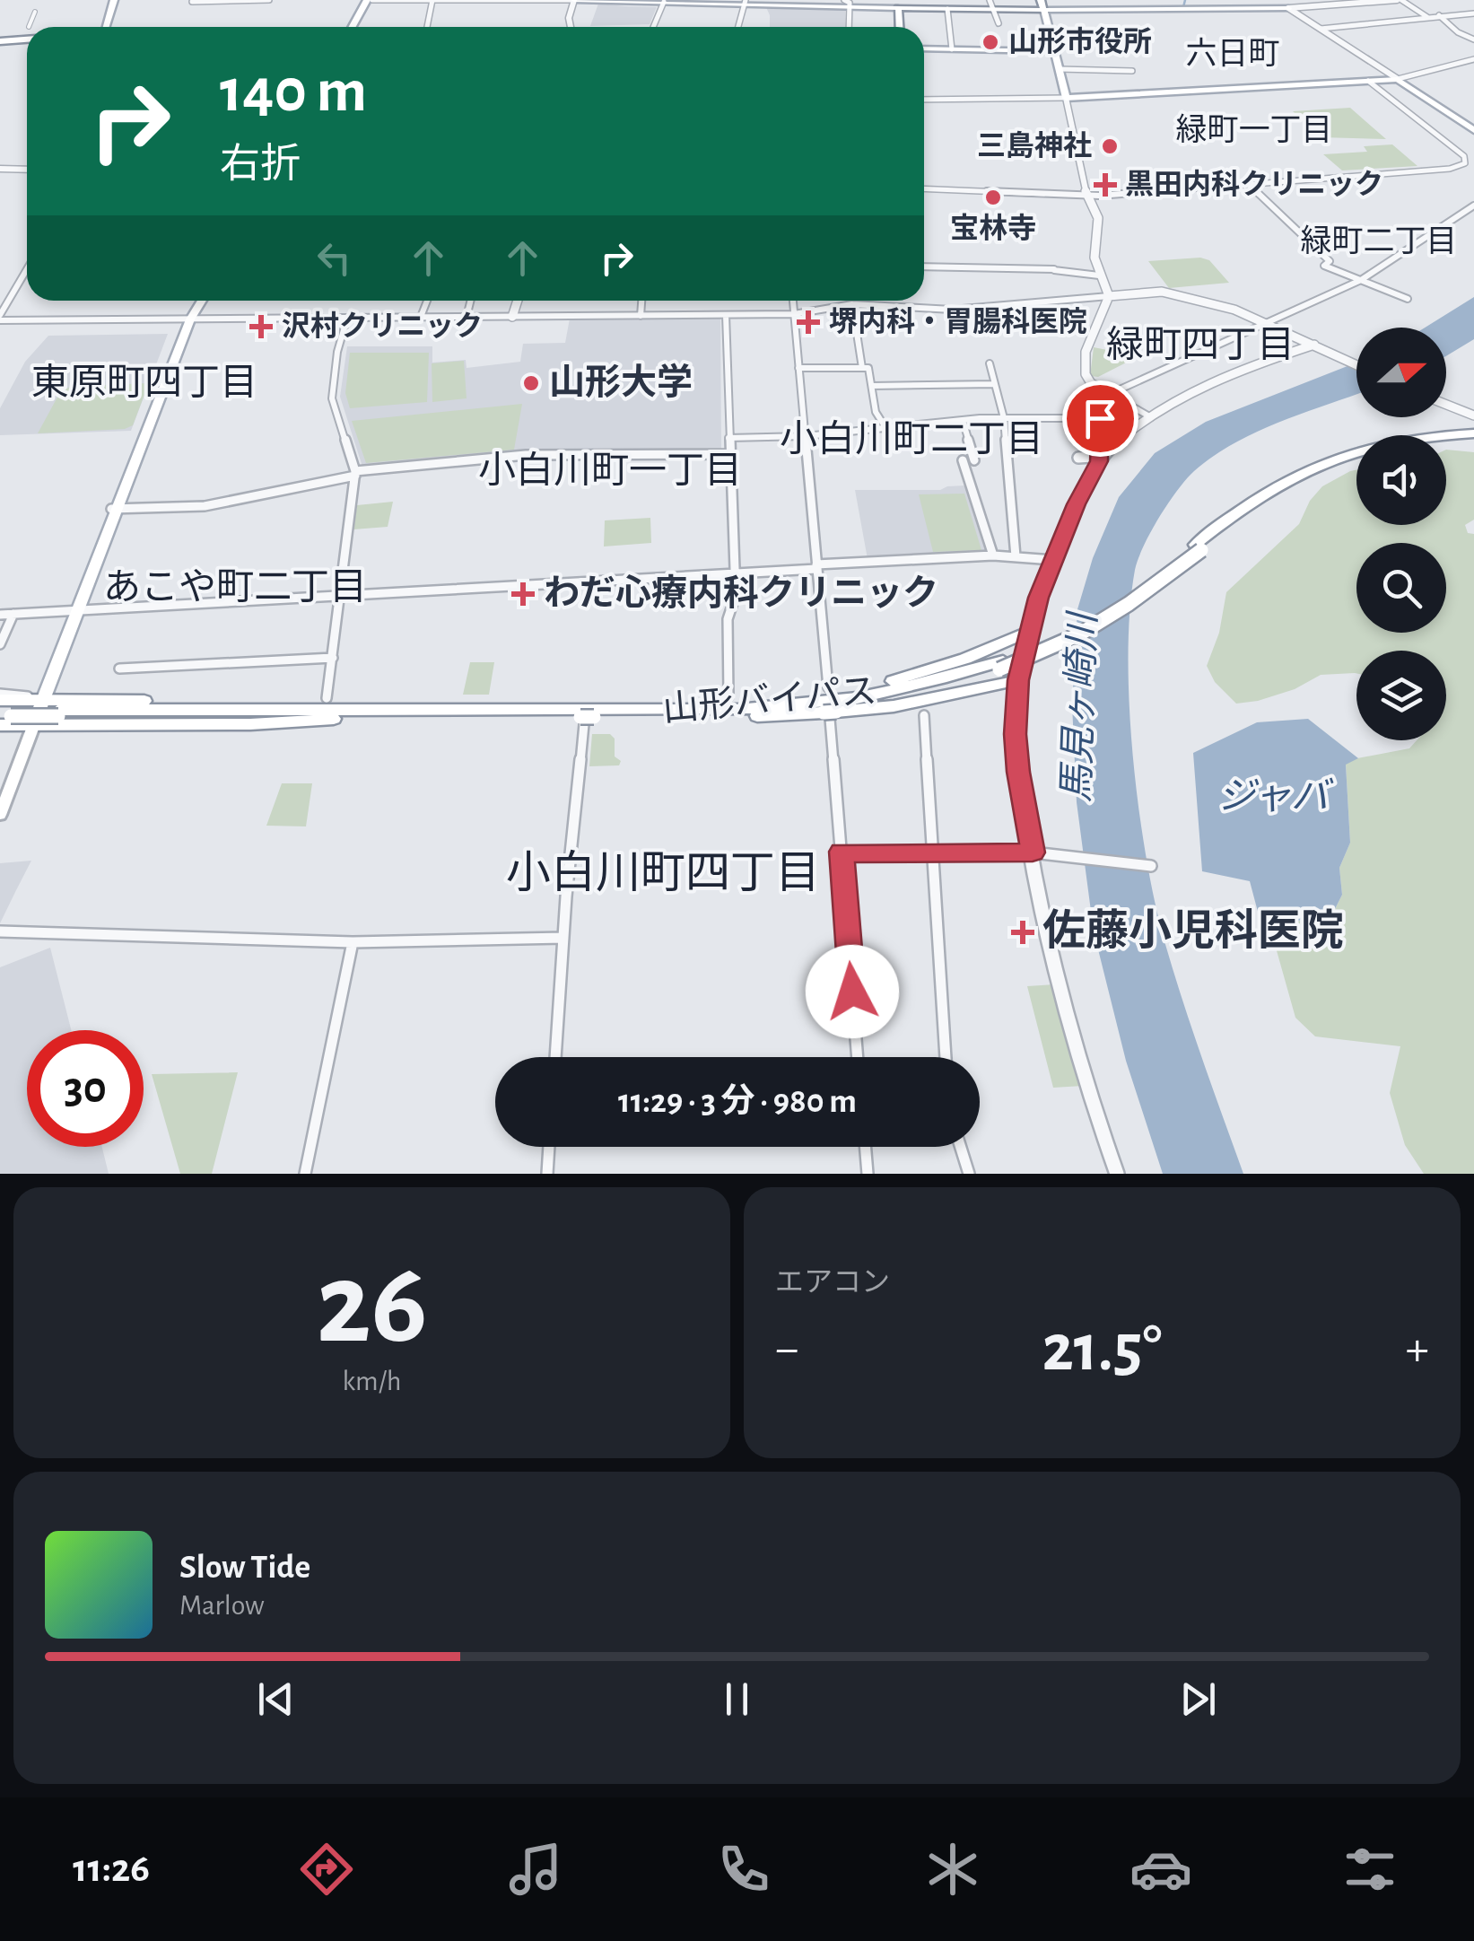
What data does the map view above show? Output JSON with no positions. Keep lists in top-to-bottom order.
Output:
{
  "streets": {
    "highway": ["山形バイパス"]
  },
  "districts": [
    "六日町",
    "緑町一丁目",
    "緑町二丁目",
    "緑町四丁目",
    "東原町四丁目",
    "小白川町二丁目",
    "小白川町一丁目",
    "あこや町二丁目",
    "小白川町四丁目"
  ],
  "water": ["馬見ヶ崎川", "ジャバ"],
  "places": {
    "other": [
      "山形市役所",
      "三島神社",
      "宝林寺",
      "山形大学"
    ],
    "health": [
      "黒田内科クリニック",
      "堺内科・胃腸科医院",
      "沢村クリニック",
      "わだ心療内科クリニック",
      "佐藤小児科医院"
    ]
  },
  "north": "right",
  "page": {
    "turn": ["140 m", "右折"],
    "limit": "30",
    "trip": "11:29 · 3 分 · 980 m",
    "tile": [
      ["26", "km/h"],
      "エアコン"
    ],
    "heat": ["−", "21.5°", "+"],
    "song": ["Slow Tide", "Marlow"],
    "tabs": "11:26"
  }
}
